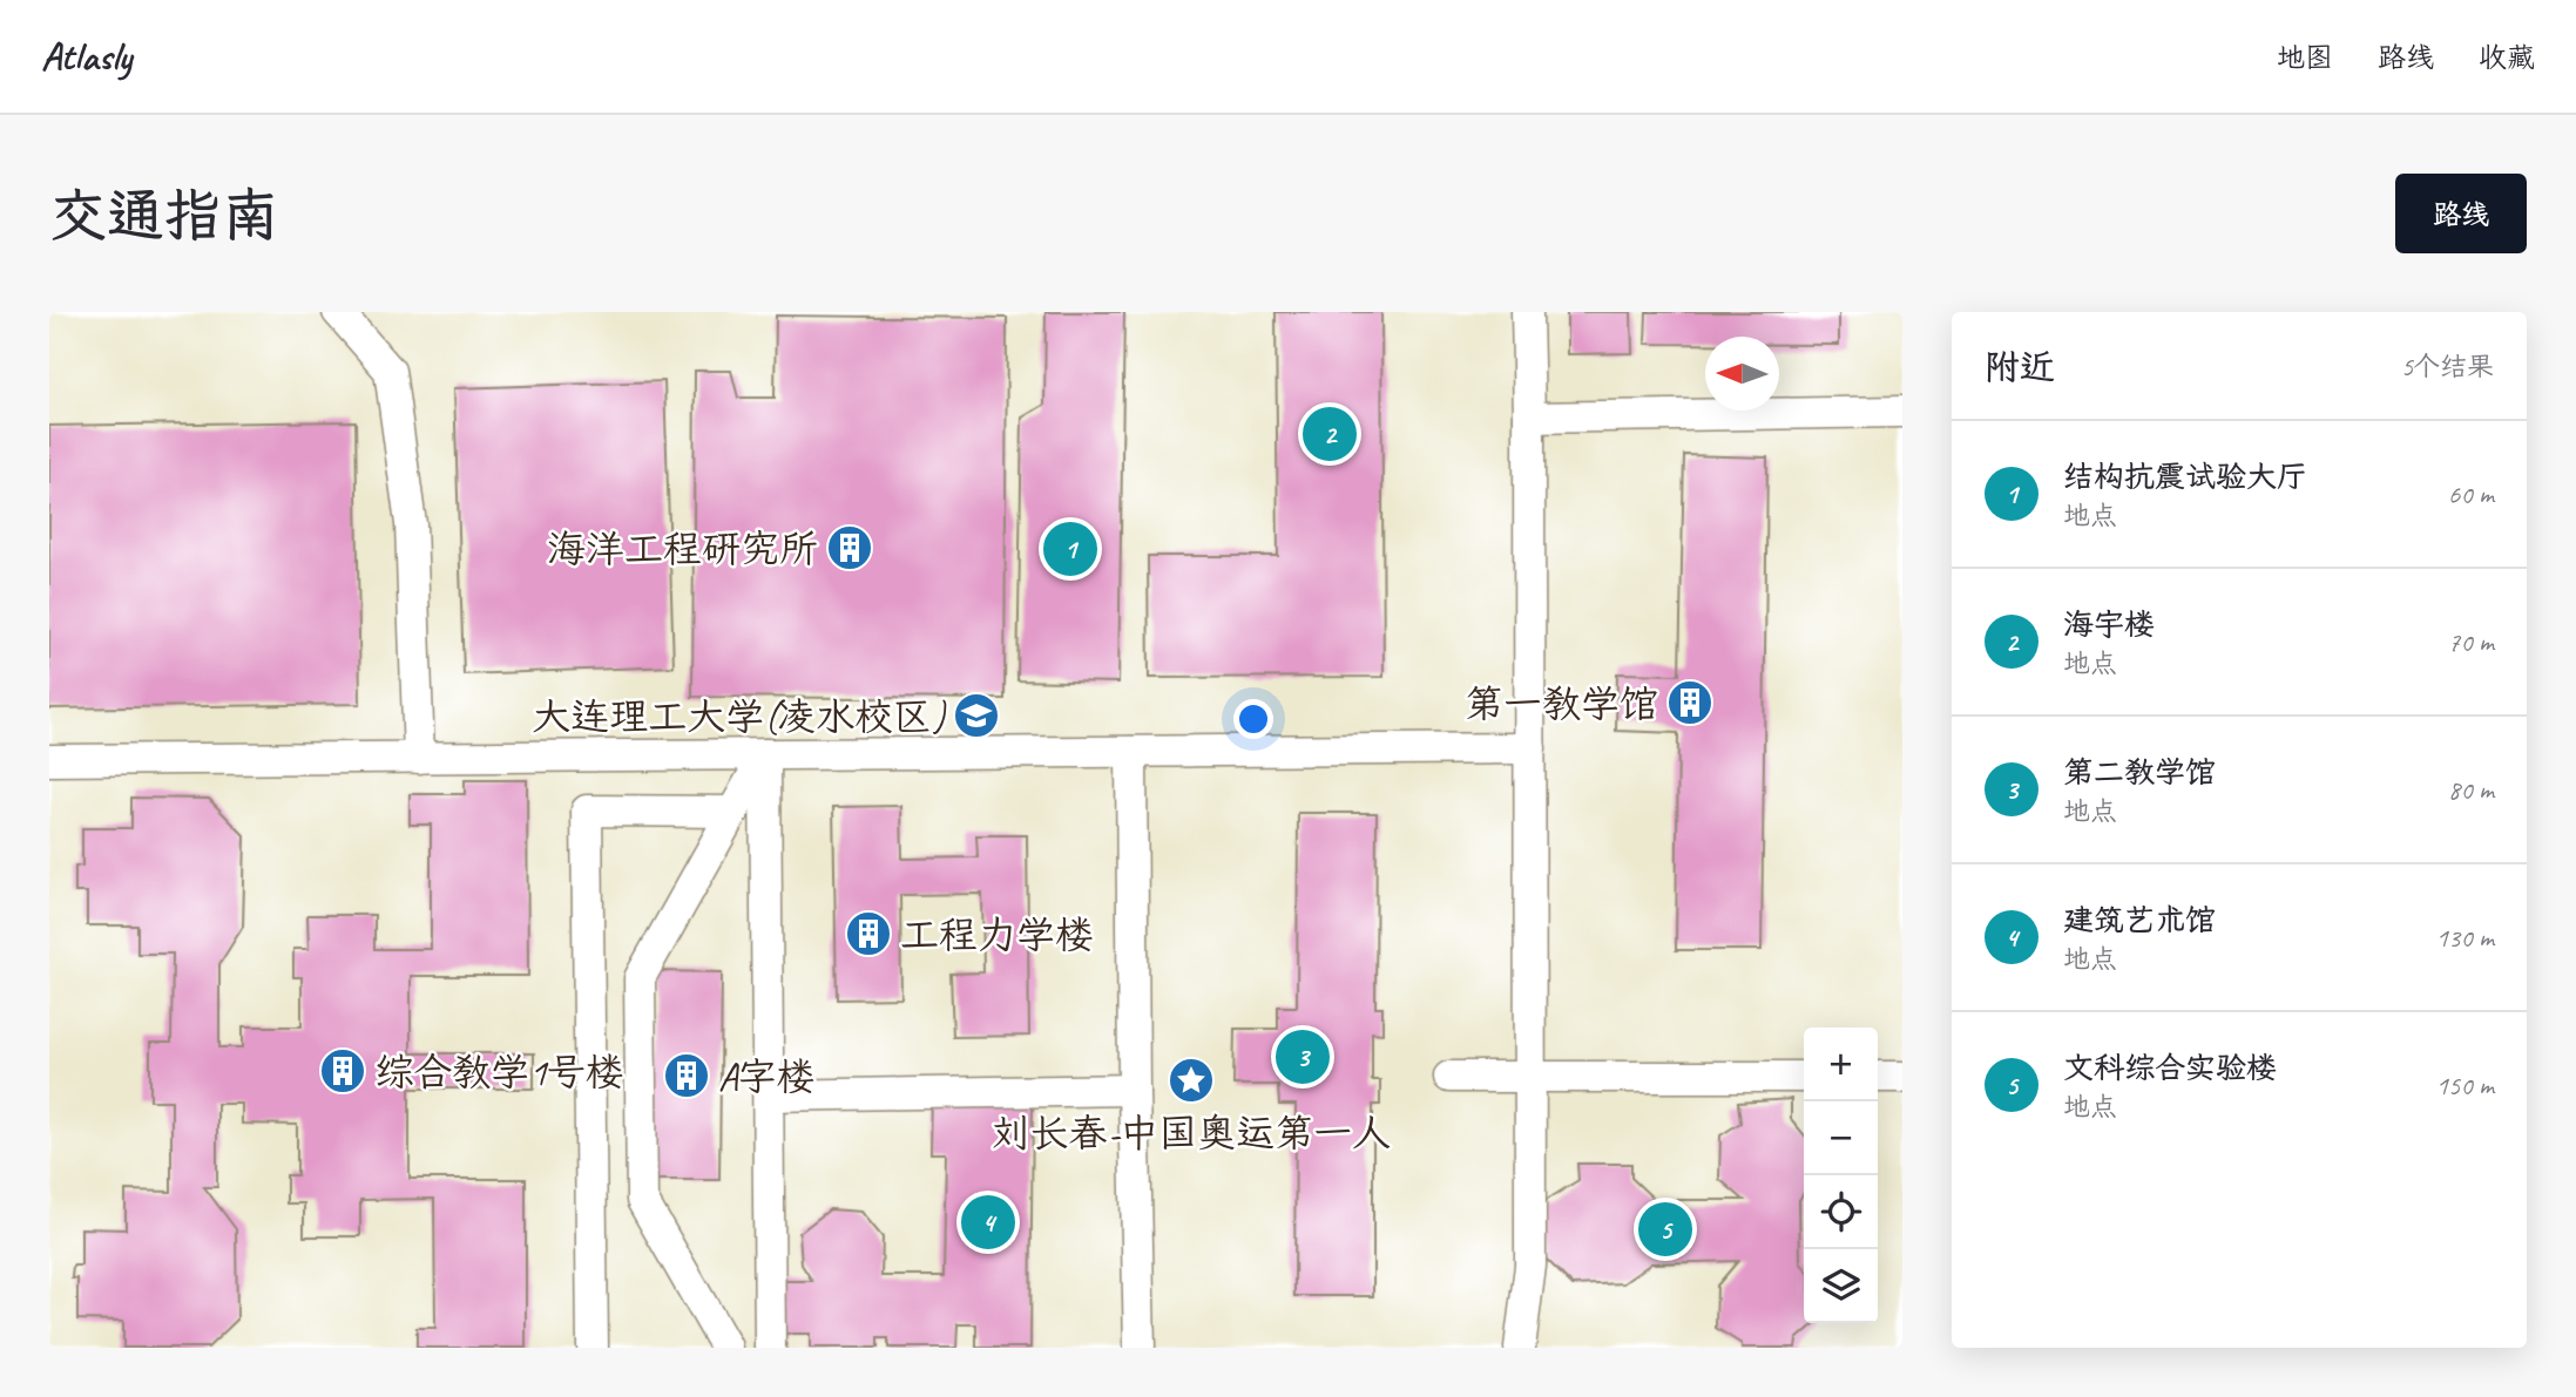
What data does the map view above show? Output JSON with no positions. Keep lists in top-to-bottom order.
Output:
{
  "places": {
    "building": [
      "海洋工程研究所",
      "第一教学馆",
      "工程力学楼",
      "综合教学1号楼",
      "A字楼"
    ],
    "school or university": ["大连理工大学(凌水校区)"],
    "place": ["刘长春-中国奥运第一人"]
  },
  "north": "left",
  "page": {
    "header": "Atlasly",
    "nav": ["地图", "路线", "收藏"],
    "buttons": "路线",
    "title": "交通指南",
    "heading": ["附近", "5个结果"],
    "pins": [
      "2",
      "1",
      "3",
      "4",
      "5"
    ],
    "list": [
      {
        "mark": "1",
        "name": "结构抗震试验大厅",
        "note": "地点",
        "value": "60 m"
      },
      {
        "mark": "2",
        "name": "海宇楼",
        "note": "地点",
        "value": "70 m"
      },
      {
        "mark": "3",
        "name": "第二教学馆",
        "note": "地点",
        "value": "80 m"
      },
      {
        "mark": "4",
        "name": "建筑艺术馆",
        "note": "地点",
        "value": "130 m"
      },
      {
        "mark": "5",
        "name": "文科综合实验楼",
        "note": "地点",
        "value": "150 m"
      }
    ],
    "map_buttons": ["+", "−"]
  }
}
